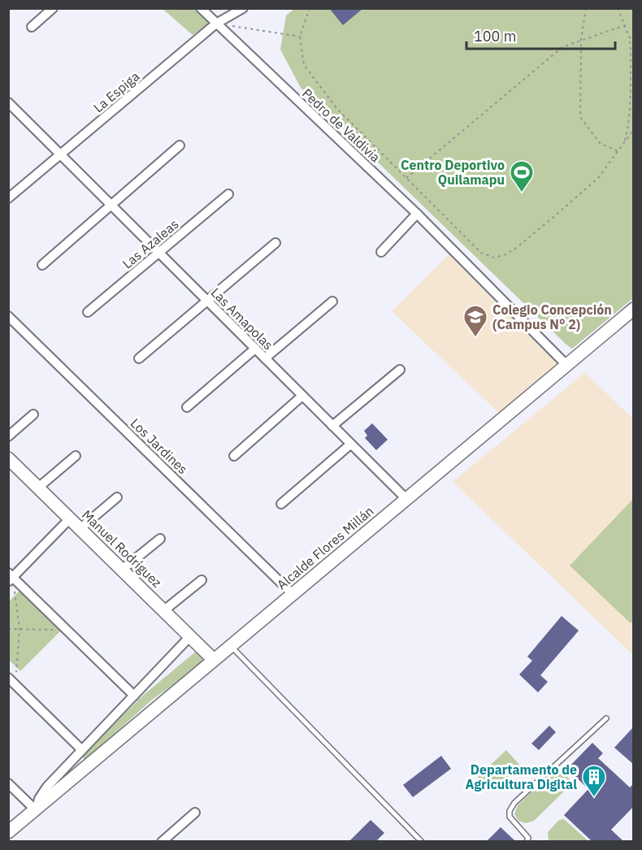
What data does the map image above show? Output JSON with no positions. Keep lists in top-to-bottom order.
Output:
{
  "streets": {
    "street": [
      "La Espiga",
      "Pedro de Valdivia",
      "Las Azaleas",
      "Las Amapolas",
      "Los Jardines",
      "Alcalde Flores Millán",
      "Manuel Rodríguez"
    ]
  },
  "crossings": [
    ["La Espiga", "Pedro de Valdivia"],
    ["La Espiga", "Las Amapolas"],
    ["Pedro de Valdivia", "Alcalde Flores Millán"],
    ["Las Azaleas", "Las Amapolas"],
    ["Las Amapolas", "Alcalde Flores Millán"],
    ["Los Jardines", "Alcalde Flores Millán"],
    ["Alcalde Flores Millán", "Manuel Rodríguez"]
  ],
  "places": {
    "sports": ["Centro Deportivo Quilamapu"],
    "school or university": ["Colegio Concepción (Campus N° 2)"],
    "building": ["Departamento de Agricultura Digital"]
  },
  "scale_bar": "100 m"
}
